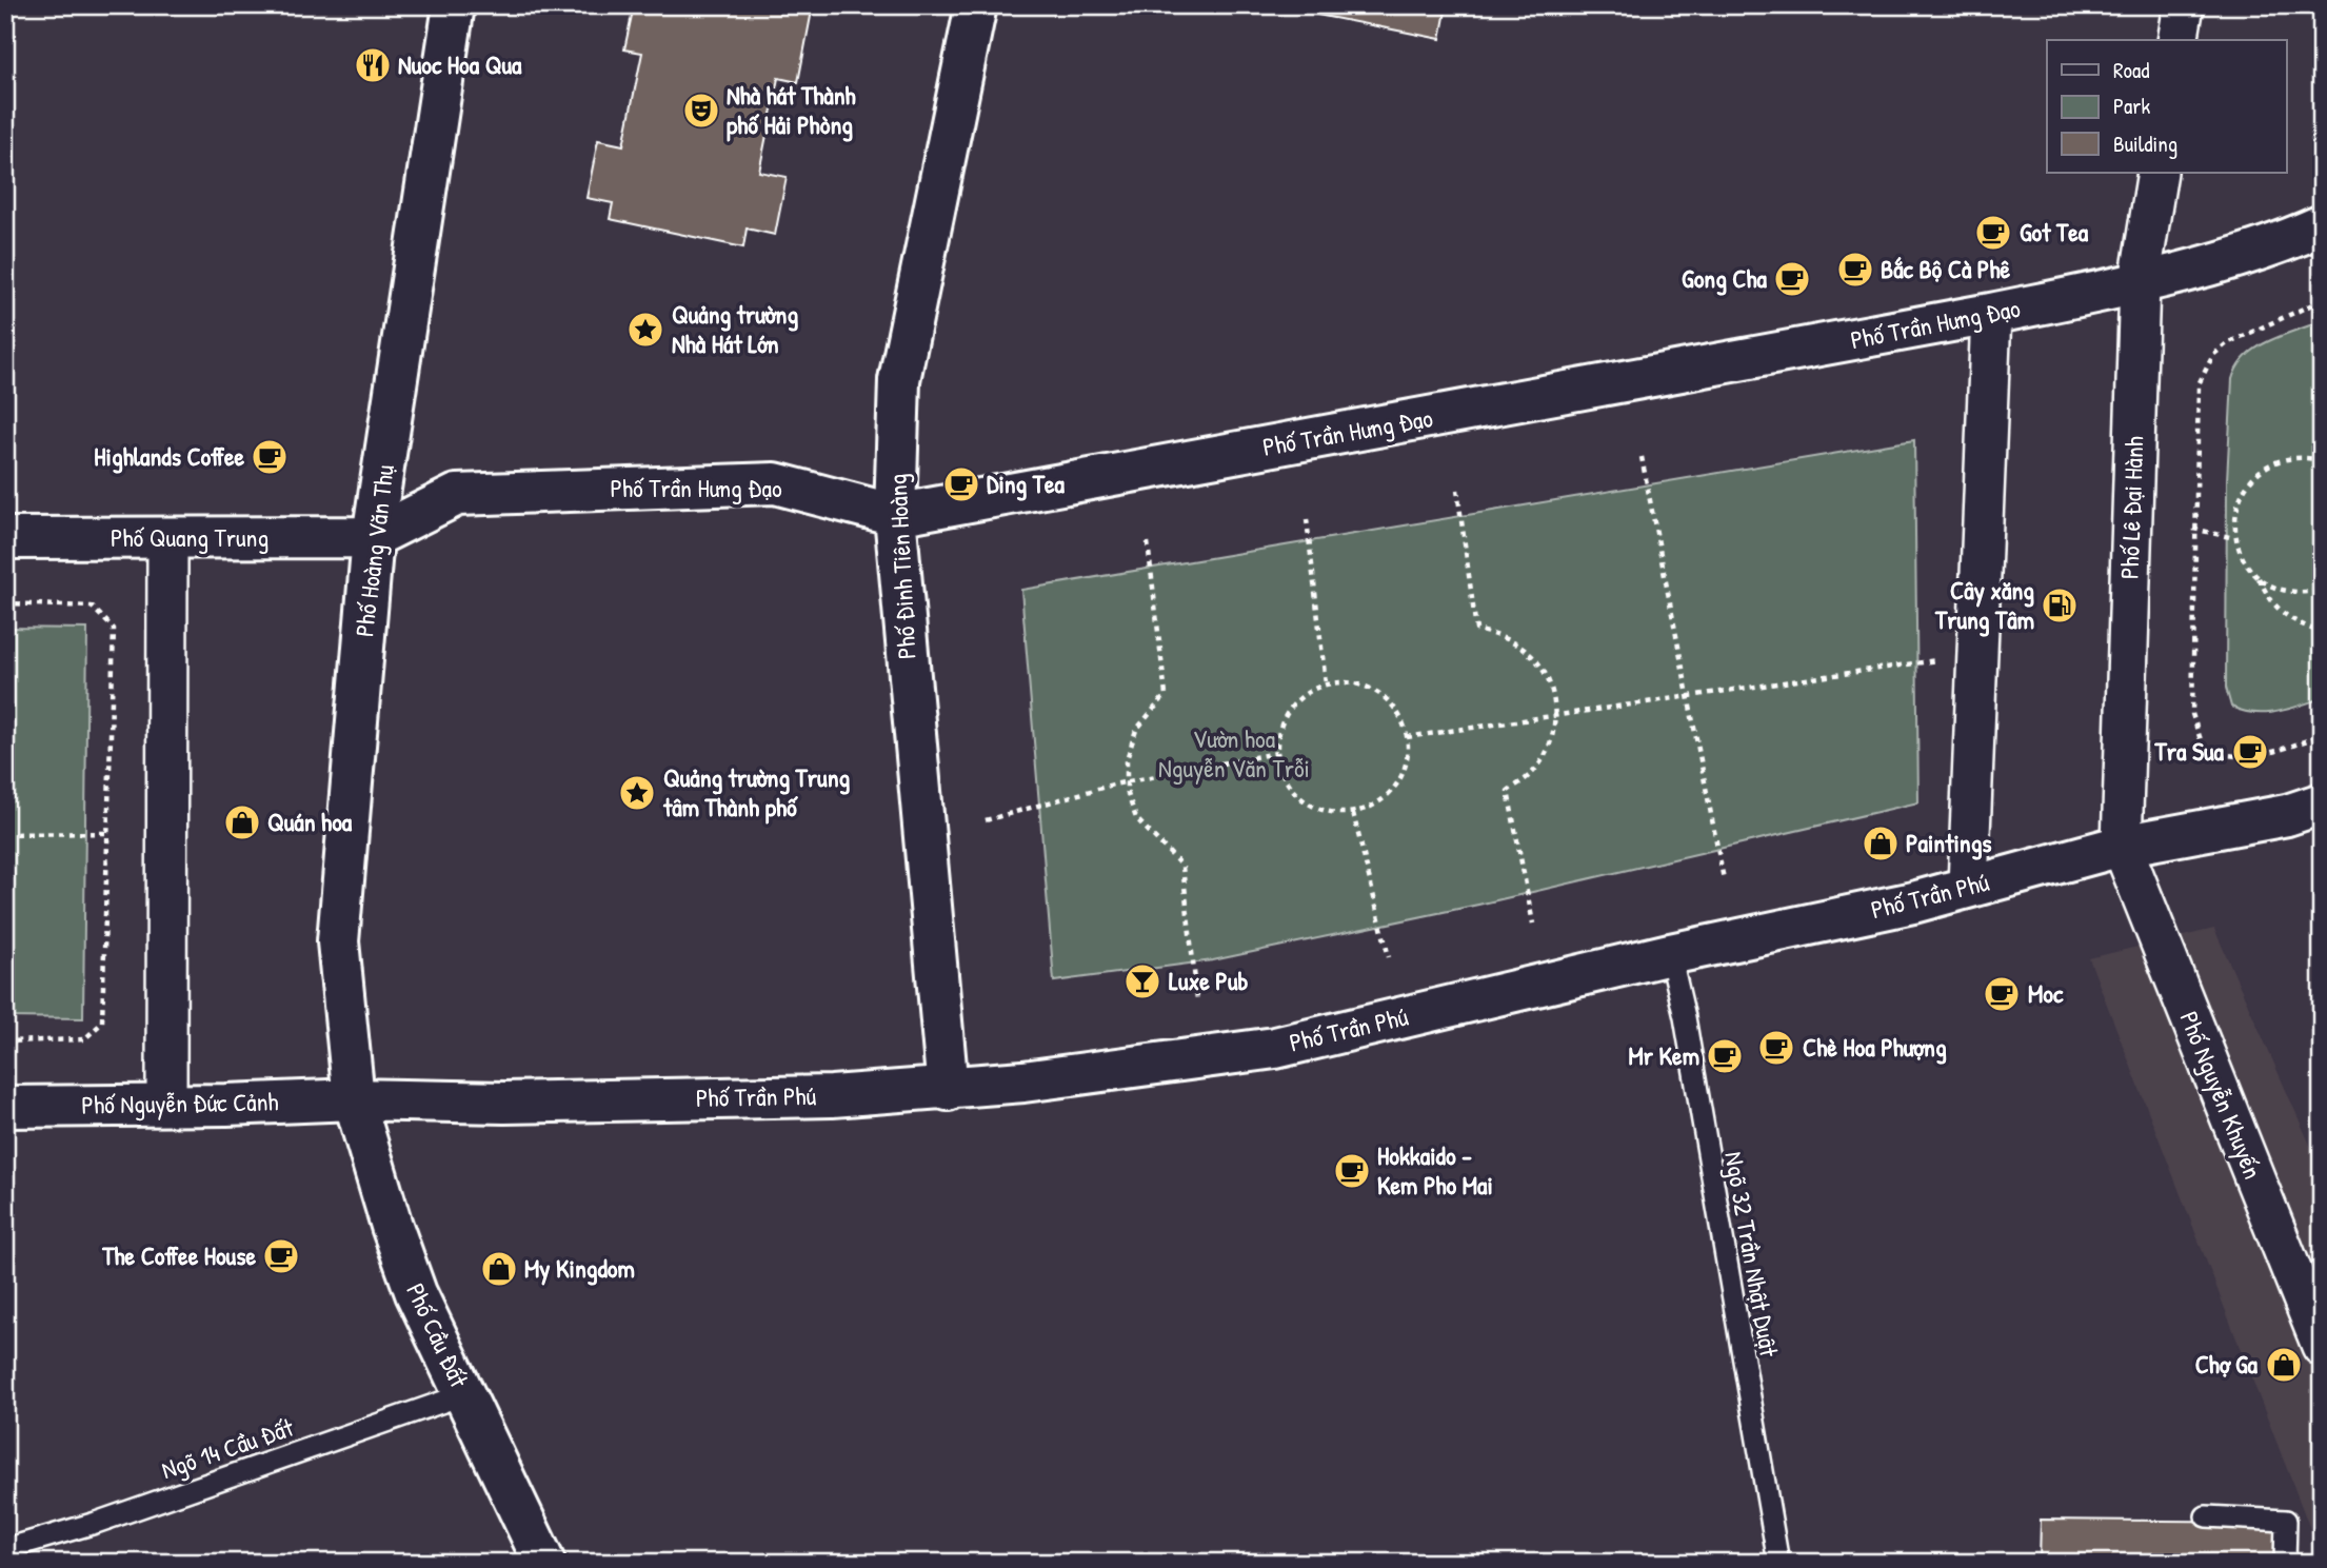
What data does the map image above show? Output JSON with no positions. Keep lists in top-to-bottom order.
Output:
{
  "streets": {
    "main road": [
      "Phố Trần Hưng Đạo",
      "Phố Quang Trung",
      "Phố Hoàng Văn Thụ",
      "Phố Đinh Tiên Hoàng",
      "Phố Trần Phú",
      "Phố Nguyễn Đức Cảnh",
      "Phố Cầu Đất"
    ],
    "street": ["Phố Lê Đại Hành", "Phố Nguyễn Khuyến"],
    "lane": ["Ngõ 32 Trần Nhật Duật", "Ngõ 14 Cầu Đất"]
  },
  "crossings": [
    ["Phố Trần Hưng Đạo", "Phố Lê Đại Hành"],
    ["Phố Trần Hưng Đạo", "Phố Quang Trung"],
    ["Phố Trần Hưng Đạo", "Phố Hoàng Văn Thụ"],
    ["Phố Trần Hưng Đạo", "Phố Đinh Tiên Hoàng"],
    ["Phố Lê Đại Hành", "Phố Trần Phú"],
    ["Phố Lê Đại Hành", "Phố Nguyễn Khuyến"],
    ["Phố Quang Trung", "Phố Hoàng Văn Thụ"],
    ["Phố Hoàng Văn Thụ", "Phố Trần Phú"],
    ["Phố Hoàng Văn Thụ", "Phố Nguyễn Đức Cảnh"],
    ["Phố Hoàng Văn Thụ", "Phố Cầu Đất"],
    ["Phố Đinh Tiên Hoàng", "Phố Trần Phú"],
    ["Phố Trần Phú", "Phố Nguyễn Khuyến"],
    ["Phố Trần Phú", "Phố Nguyễn Đức Cảnh"],
    ["Phố Trần Phú", "Ngõ 32 Trần Nhật Duật"],
    ["Phố Trần Phú", "Phố Cầu Đất"],
    ["Phố Nguyễn Đức Cảnh", "Phố Cầu Đất"],
    ["Phố Cầu Đất", "Ngõ 14 Cầu Đất"]
  ],
  "parks": ["Vườn hoa Nguyễn Văn Trỗi"],
  "places": {
    "restaurant": ["Nuoc Hoa Qua"],
    "theatre": ["Nhà hát Thành phố Hải Phòng"],
    "cafe": [
      "Got Tea",
      "Bắc Bộ Cà Phê",
      "Gong Cha",
      "Highlands Coffee",
      "Ding Tea",
      "Tra Sua",
      "Moc",
      "Chè Hoa Phượng",
      "Mr Kem",
      "Hokkaido - Kem Pho Mai",
      "The Coffee House"
    ],
    "place": ["Quảng trường Nhà Hát Lớn", "Quảng trường Trung tâm Thành phố"],
    "fuel station": ["Cây xăng Trung Tâm"],
    "shop": [
      "Quán hoa",
      "Paintings",
      "My Kingdom",
      "Chợ Ga"
    ],
    "bar": ["Luxe Pub"]
  },
  "legend": ["Road", "Park", "Building"]
}
